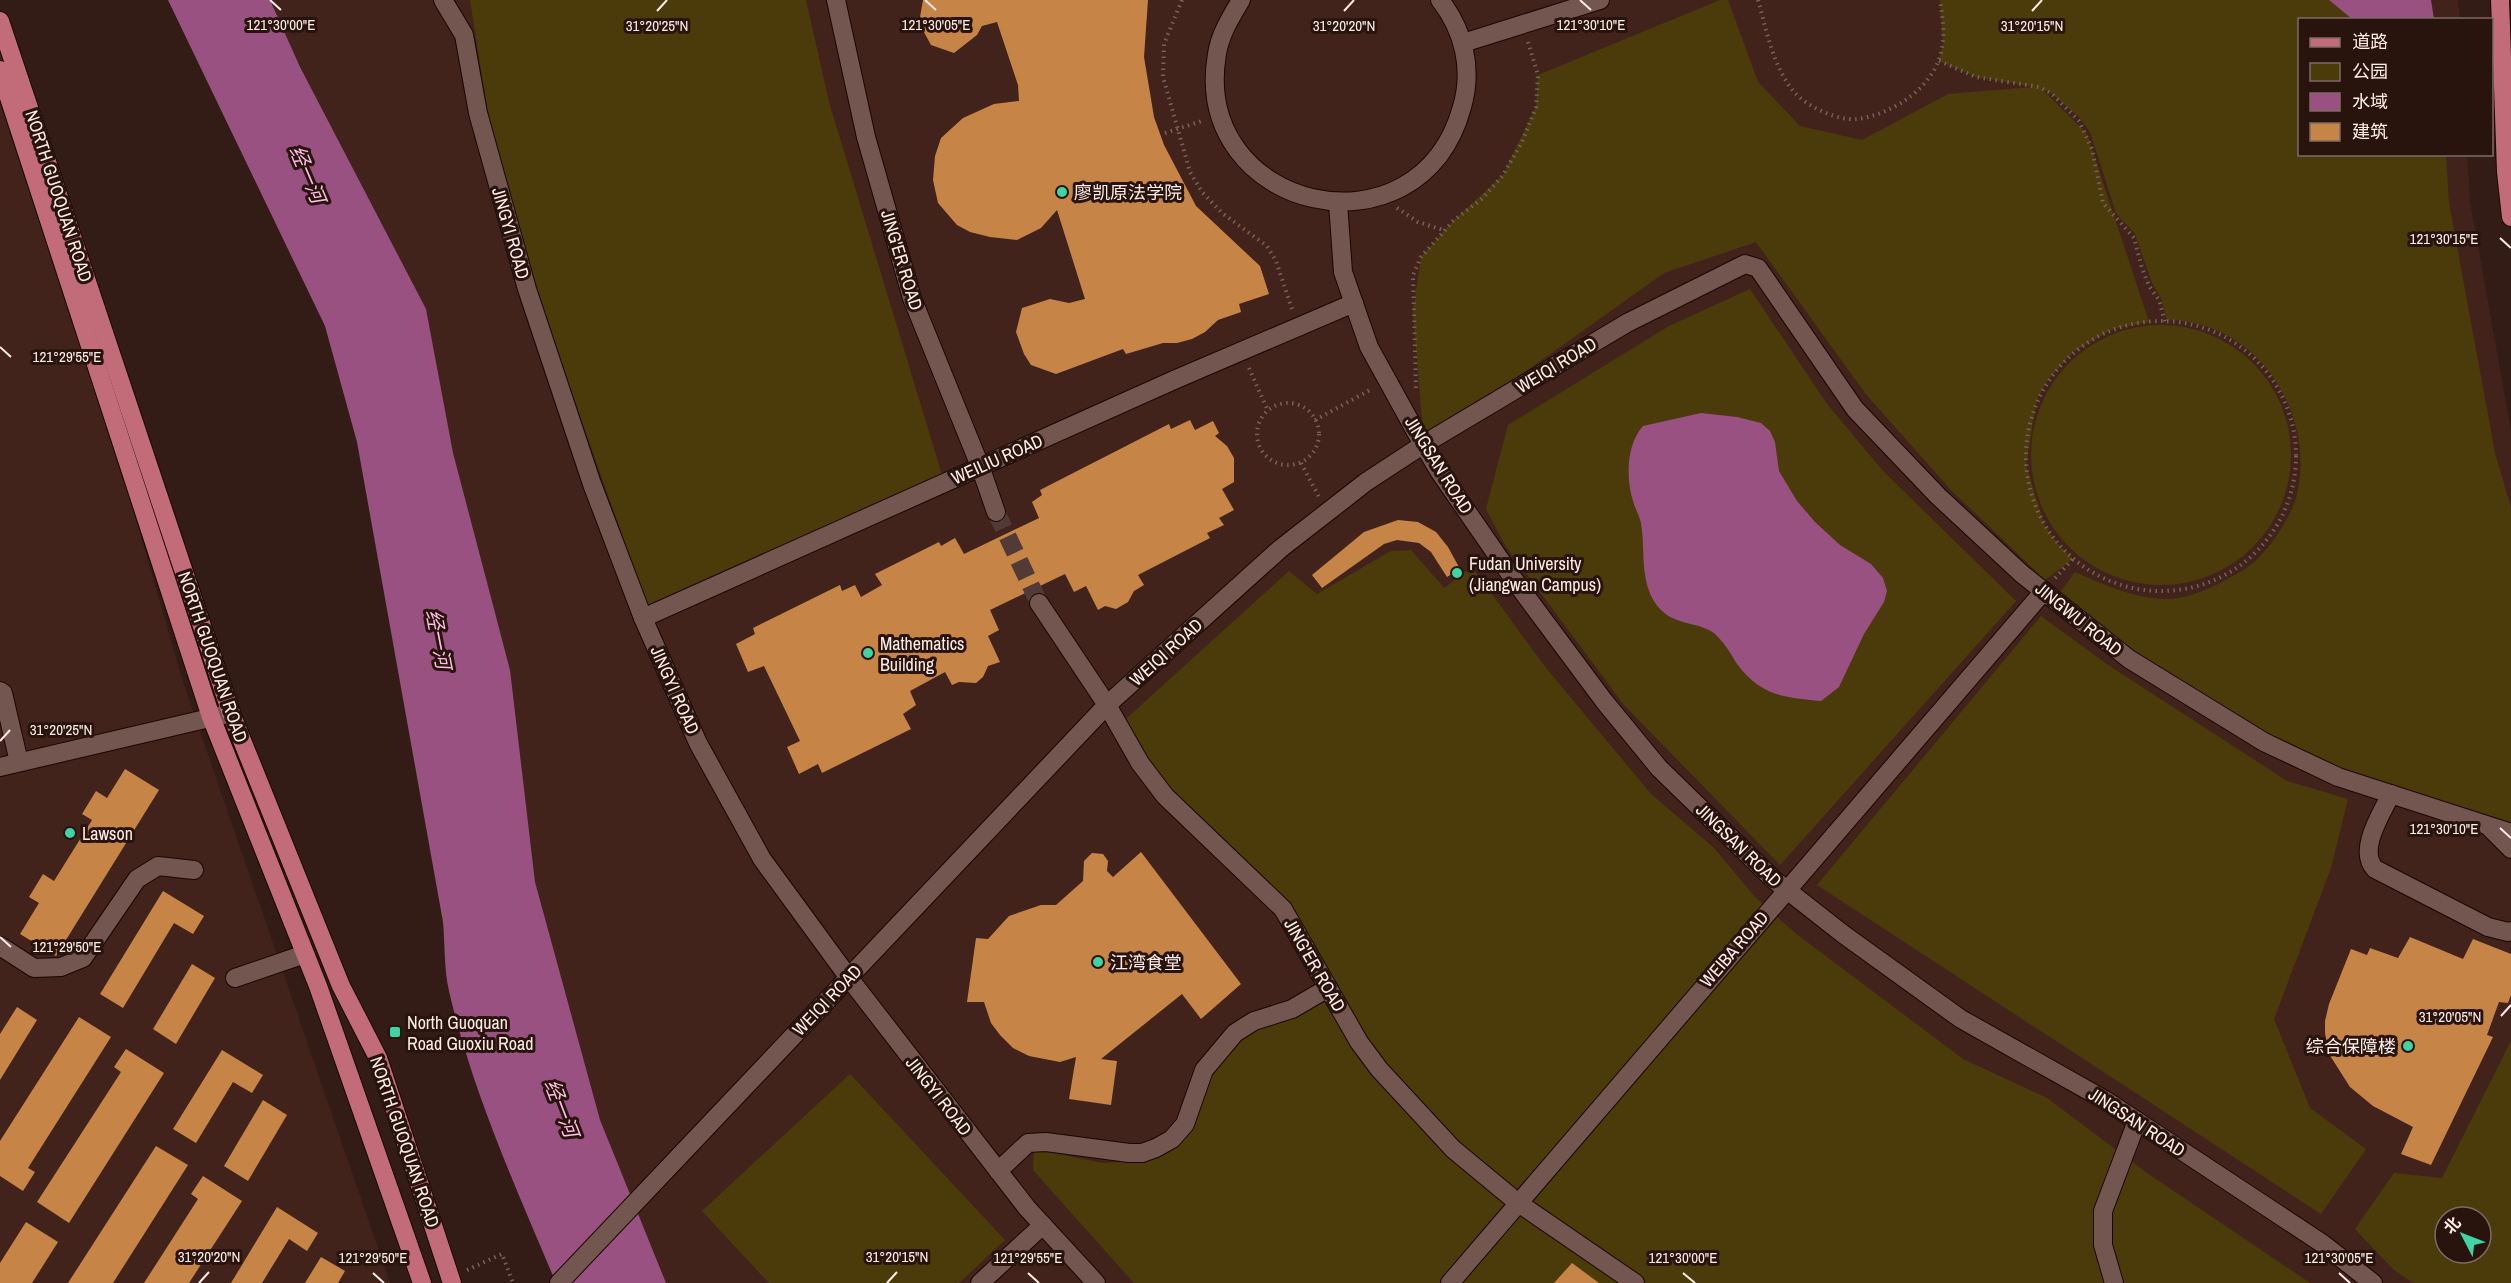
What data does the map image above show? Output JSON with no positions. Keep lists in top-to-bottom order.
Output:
{
  "streets": {
    "main road": ["NORTH GUOQUAN ROAD"],
    "street": [
      "JINGYI ROAD",
      "JING'ER ROAD",
      "WEIQI ROAD",
      "WEILIU ROAD",
      "JINGSAN ROAD",
      "JINGWU ROAD",
      "WEIBA ROAD"
    ]
  },
  "crossings": [
    ["JINGYI ROAD", "WEIQI ROAD"],
    ["JINGYI ROAD", "WEILIU ROAD"],
    ["JING'ER ROAD", "WEIQI ROAD"],
    ["JING'ER ROAD", "WEILIU ROAD"],
    ["JING'ER ROAD", "WEIBA ROAD"],
    ["WEIQI ROAD", "JINGSAN ROAD"],
    ["WEIQI ROAD", "JINGWU ROAD"],
    ["WEILIU ROAD", "JINGSAN ROAD"],
    ["JINGSAN ROAD", "WEIBA ROAD"],
    ["JINGWU ROAD", "WEIBA ROAD"]
  ],
  "water": ["经一河"],
  "places": {
    "other": [
      "廖凯原法学院",
      "Fudan University (Jiangwan Campus)",
      "Mathematics Building",
      "Lawson",
      "江湾食堂",
      "综合保障楼"
    ],
    "transit": ["North Guoquan Road Guoxiu Road"]
  },
  "legend": [
    "道路",
    "公园",
    "水域",
    "建筑"
  ],
  "north": "top left",
  "coordinates": [
    "121°30'00\"E",
    "121°30'05\"E",
    "121°30'10\"E",
    "31°20'20\"N",
    "31°20'25\"N",
    "31°20'15\"N",
    "121°30'15\"E",
    "121°29'55\"E",
    "121°29'50\"E",
    "31°20'05\"N"
  ]
}
